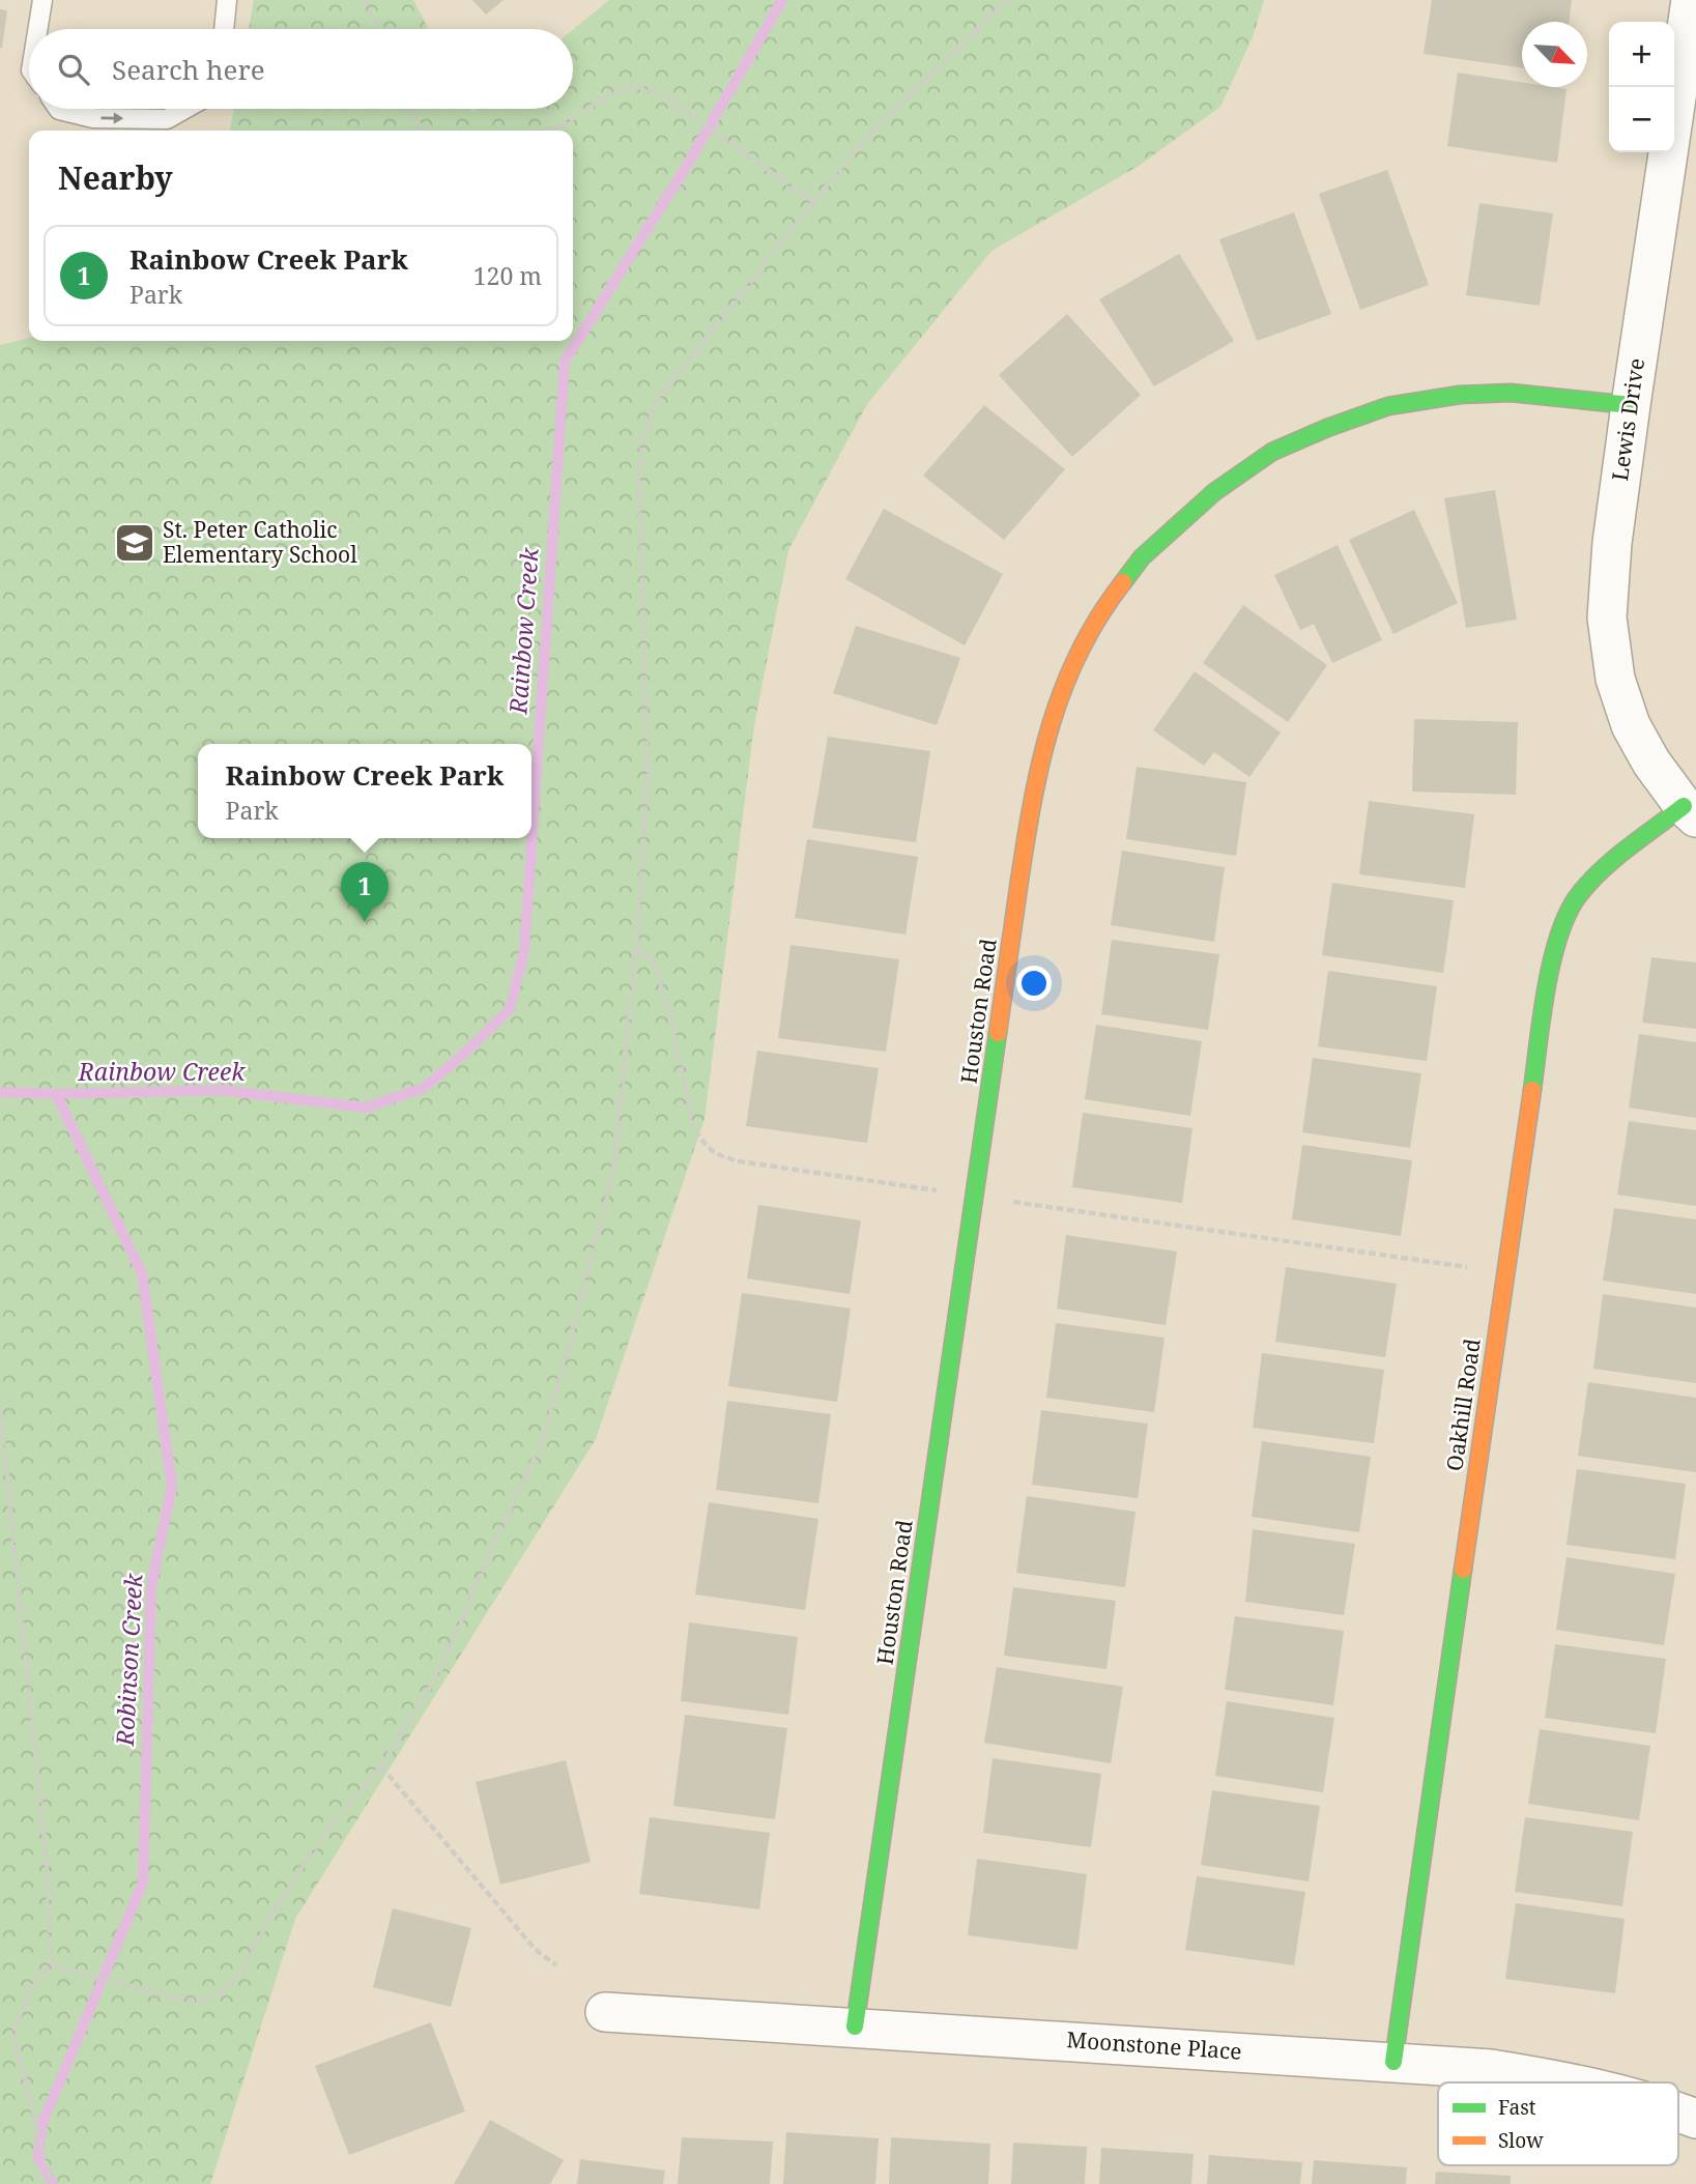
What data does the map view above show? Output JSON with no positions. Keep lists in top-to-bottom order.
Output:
{
  "streets": {
    "street": [
      "Lewis Drive",
      "Houston Road",
      "Oakhill Road",
      "Moonstone Place"
    ]
  },
  "crossings": [
    ["Lewis Drive", "Houston Road"],
    ["Lewis Drive", "Oakhill Road"],
    ["Houston Road", "Moonstone Place"],
    ["Oakhill Road", "Moonstone Place"]
  ],
  "water": ["Rainbow Creek", "Robinson Creek"],
  "places": {
    "school or university": ["St. Peter Catholic Elementary School"]
  },
  "legend": ["Fast", "Slow"],
  "north": "bottom right",
  "page": {
    "map_buttons": ["+", "−"],
    "search": "Search here",
    "heading": "Nearby",
    "list": [
      {
        "mark": "1",
        "name": "Rainbow Creek Park",
        "note": "Park",
        "value": "120 m"
      }
    ],
    "popup": ["Rainbow Creek Park", "Park"],
    "pins": "1"
  }
}
